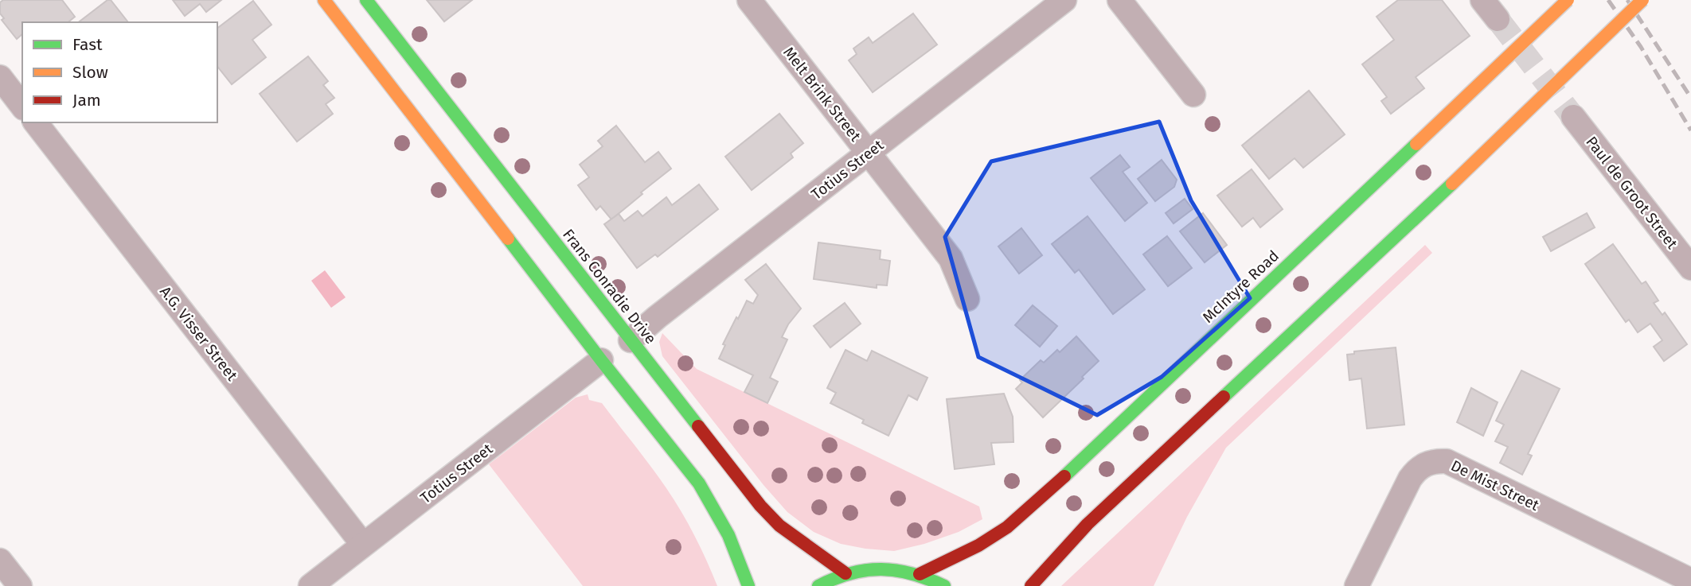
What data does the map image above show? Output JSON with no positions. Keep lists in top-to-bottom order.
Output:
{
  "streets": {
    "main road": ["Frans Conradie Drive", "McIntyre Road"],
    "street": [
      "Melt Brink Street",
      "Totius Street",
      "Paul de Groot Street",
      "A.G. Visser Street",
      "De Mist Street"
    ]
  },
  "crossings": [
    ["Melt Brink Street", "Totius Street"],
    ["Totius Street", "Frans Conradie Drive"],
    ["Totius Street", "A.G. Visser Street"]
  ],
  "legend": ["Fast", "Slow", "Jam"]
}
